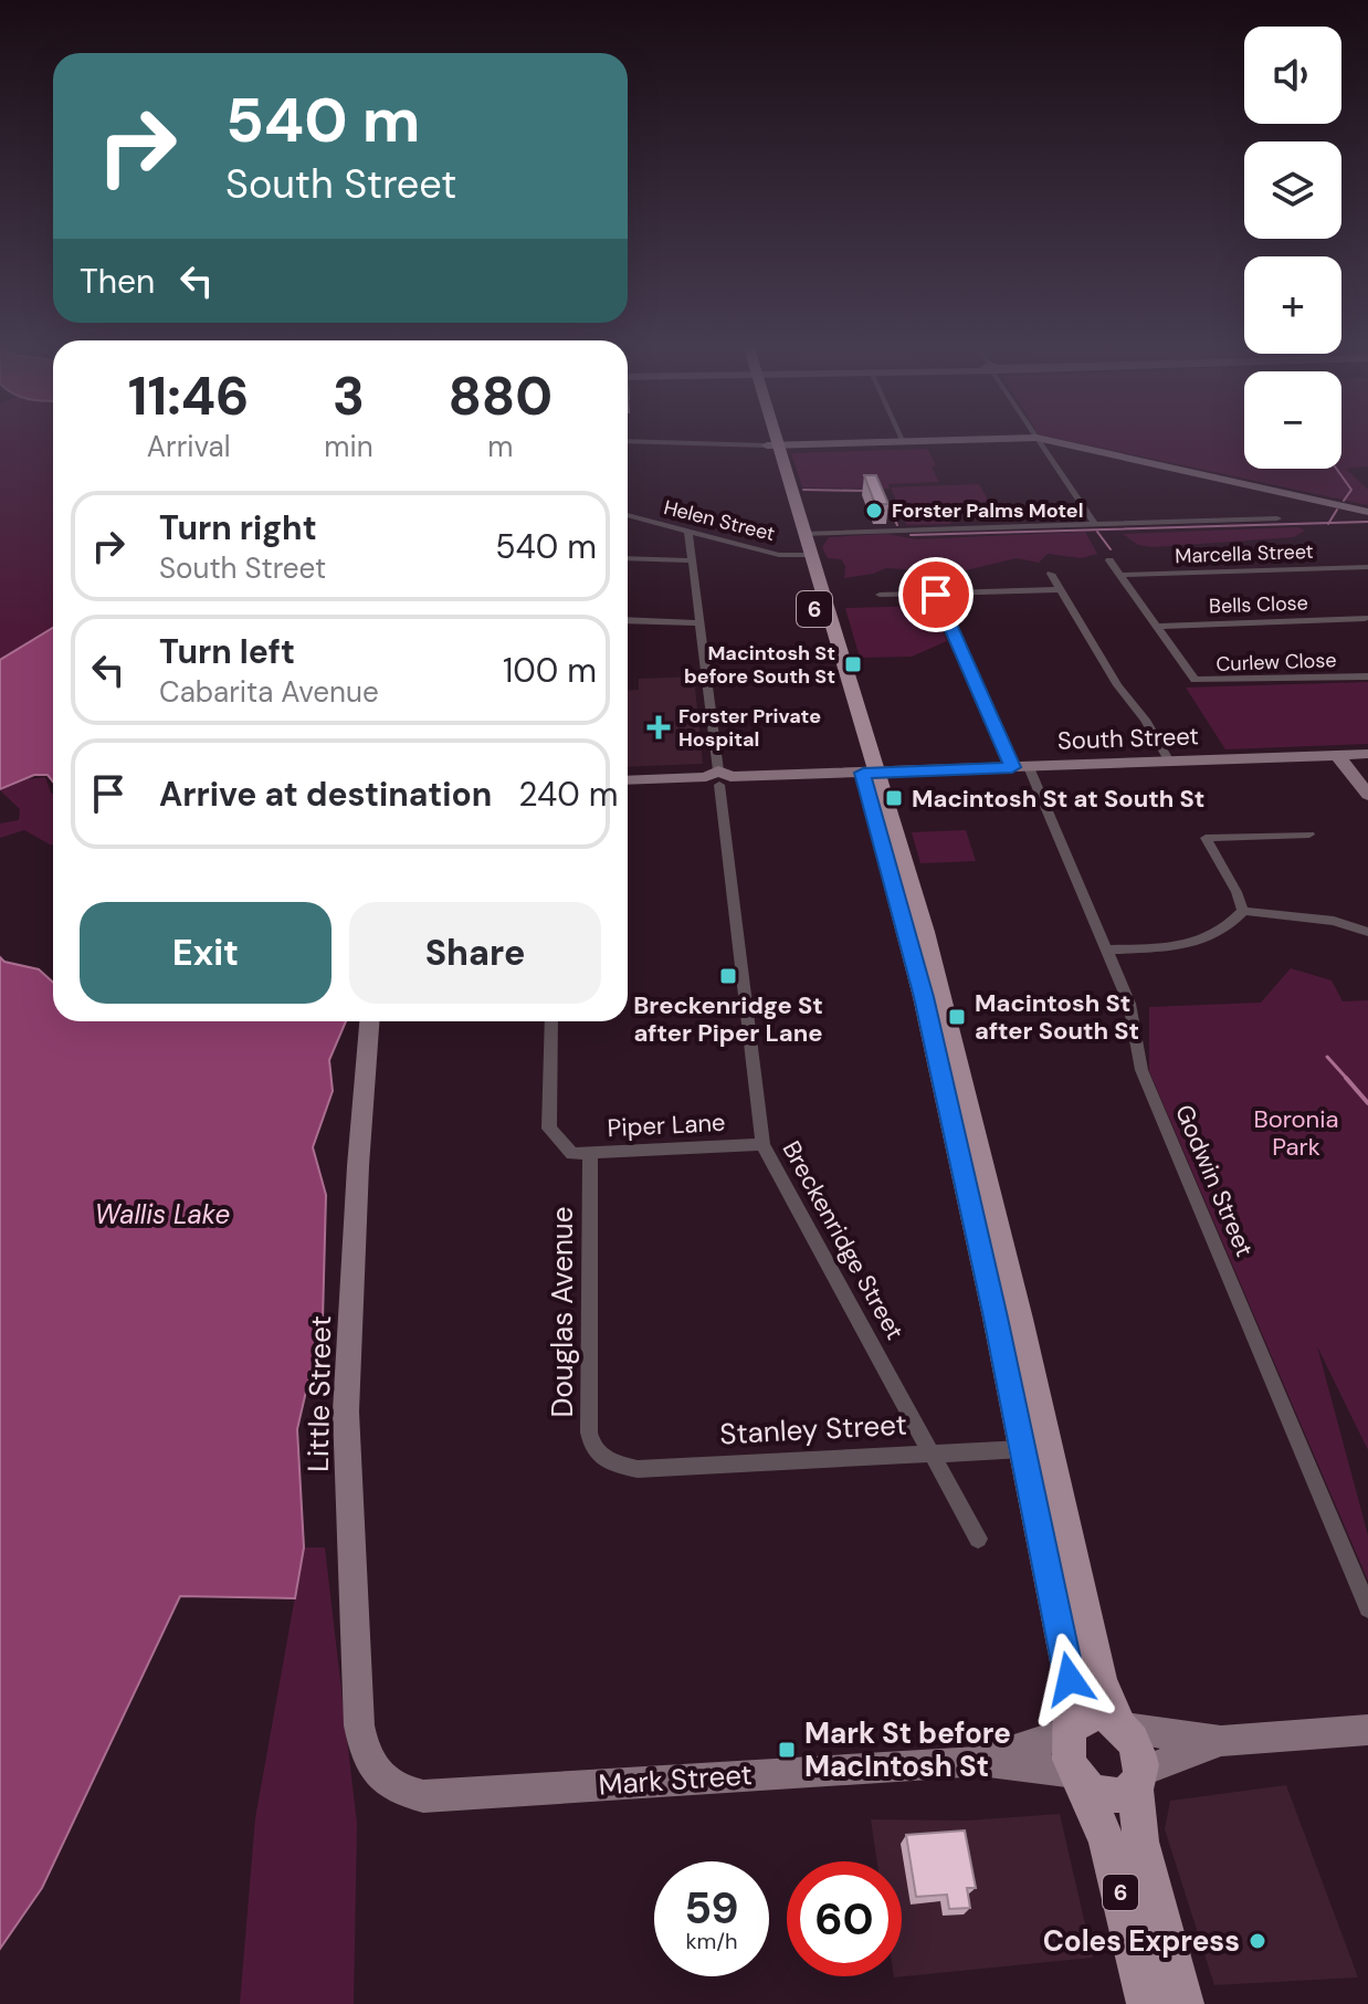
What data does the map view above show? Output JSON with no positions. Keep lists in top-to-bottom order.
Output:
{
  "streets": {
    "main road": ["6"],
    "street": [
      "Helen Street",
      "Marcella Street",
      "Bells Close",
      "Curlew Close",
      "South Street",
      "Piper Lane",
      "Godwin Street",
      "Breckenridge Street",
      "Douglas Avenue",
      "Little Street",
      "Stanley Street",
      "Mark Street"
    ]
  },
  "crossings": [
    ["Helen Street", "6"],
    ["Helen Street", "Breckenridge Street"],
    ["Bells Close", "Curlew Close"],
    ["6", "South Street"],
    ["6", "Stanley Street"],
    ["6", "Mark Street"],
    ["South Street", "Godwin Street"],
    ["South Street", "Breckenridge Street"],
    ["Piper Lane", "Breckenridge Street"],
    ["Piper Lane", "Douglas Avenue"],
    ["Breckenridge Street", "Stanley Street"],
    ["Douglas Avenue", "Stanley Street"],
    ["Little Street", "Mark Street"]
  ],
  "water": ["Wallis Lake"],
  "parks": ["Boronia Park"],
  "places": {
    "other": ["Forster Palms Motel", "Coles Express"],
    "transit": [
      "Macintosh St before South St",
      "Macintosh St at South St",
      "Breckenridge St after Piper Lane",
      "Macintosh St after South St",
      "Mark St before MacIntosh St"
    ],
    "health": ["Forster Private Hospital"]
  },
  "page": {
    "map_buttons": ["+", "−"],
    "turn": ["540 m", "South Street"],
    "then": "Then",
    "eta": [
      "11:46",
      "Arrival",
      "3",
      "min",
      "880",
      "m"
    ],
    "list": [
      {
        "name": "Turn right",
        "note": "South Street",
        "value": "540 m"
      },
      {
        "name": "Turn left",
        "note": "Cabarita Avenue",
        "value": "100 m"
      },
      {
        "name": "Arrive at destination",
        "value": "240 m"
      }
    ],
    "buttons": ["Exit", "Share"],
    "speed": "59 km/h",
    "limit": "60"
  }
}
